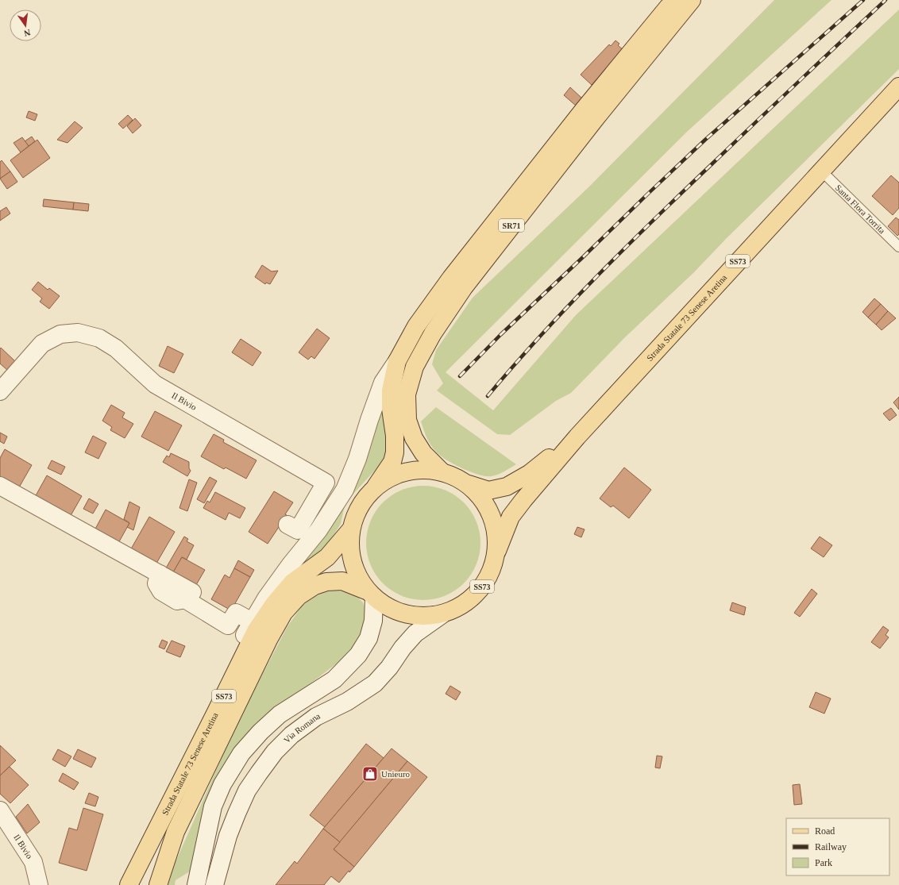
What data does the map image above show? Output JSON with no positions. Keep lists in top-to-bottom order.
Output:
{
  "streets": {
    "main road": ["SR71", "SS73", "Strada Statale 73 Senese Aretina"],
    "street": ["Il Bivio", "Via Romana"],
    "lane": ["Santa Flora Torrita"]
  },
  "crossings": [
    ["Santa Flora Torrita", "Strada Statale 73 Senese Aretina"],
    ["SR71", "Strada Statale 73 Senese Aretina"],
    ["Strada Statale 73 Senese Aretina", "Via Romana"]
  ],
  "places": {
    "shop": ["Unieuro"]
  },
  "legend": ["Road", "Railway", "Park"],
  "north": "bottom"
}
